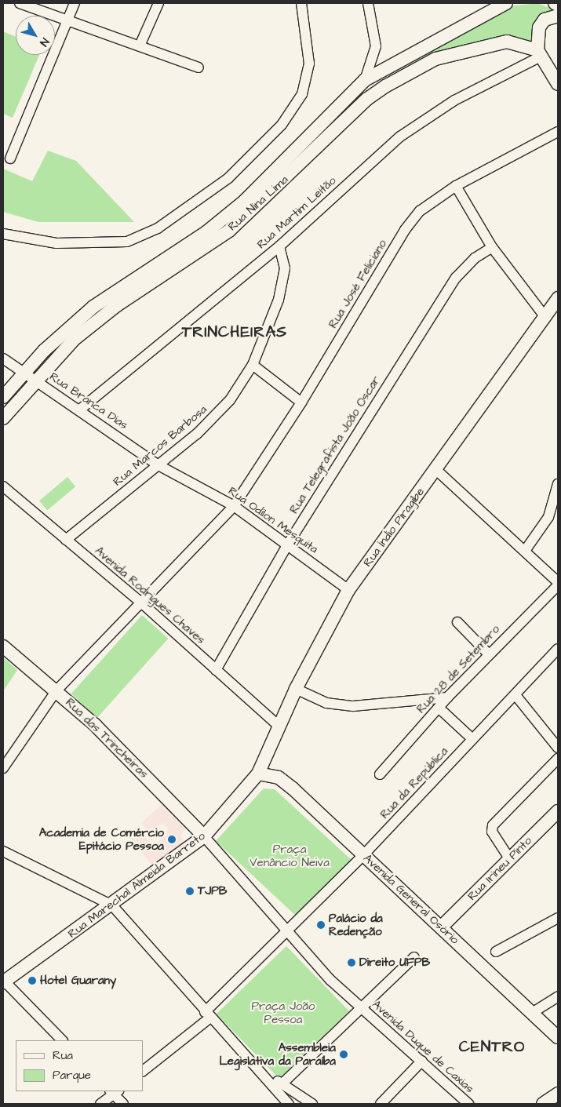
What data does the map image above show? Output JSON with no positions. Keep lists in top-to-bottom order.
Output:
{
  "streets": {
    "main road": [
      "Rua Nina Lima",
      "Rua Índio Piragibe",
      "Rua das Trincheiras",
      "Rua Irineu Pinto",
      "Rua Marechal Almeida Barreto",
      "Avenida General Osório"
    ],
    "street": [
      "Rua Martim Leitão",
      "Rua José Feliciano",
      "Rua Branca Dias",
      "Rua Telegrafista João Oscar",
      "Rua Marcos Barbosa",
      "Rua Odilon Mesquita",
      "Avenida Rodrigues Chaves",
      "Rua 28 de Setembro",
      "Rua da República",
      "Avenida Duque de Caxias"
    ]
  },
  "crossings": [
    ["Rua Nina Lima", "Rua Martim Leitão"],
    ["Rua Nina Lima", "Rua Branca Dias"],
    ["Rua Martim Leitão", "Rua Branca Dias"],
    ["Rua Martim Leitão", "Rua Marcos Barbosa"],
    ["Rua José Feliciano", "Rua Odilon Mesquita"],
    ["Rua José Feliciano", "Avenida Rodrigues Chaves"],
    ["Rua José Feliciano", "Rua das Trincheiras"],
    ["Rua Branca Dias", "Rua Marcos Barbosa"],
    ["Rua Branca Dias", "Rua Odilon Mesquita"],
    ["Rua Telegrafista João Oscar", "Rua Odilon Mesquita"],
    ["Rua Telegrafista João Oscar", "Avenida Rodrigues Chaves"],
    ["Rua Marcos Barbosa", "Rua Odilon Mesquita"],
    ["Rua Marcos Barbosa", "Avenida Rodrigues Chaves"],
    ["Rua Odilon Mesquita", "Rua Índio Piragibe"],
    ["Rua Índio Piragibe", "Avenida Rodrigues Chaves"],
    ["Rua Índio Piragibe", "Rua Marechal Almeida Barreto"],
    ["Rua Índio Piragibe", "Avenida General Osório"],
    ["Rua das Trincheiras", "Rua Marechal Almeida Barreto"],
    ["Rua da República", "Avenida General Osório"],
    ["Rua Irineu Pinto", "Avenida General Osório"],
    ["Rua Marechal Almeida Barreto", "Avenida General Osório"]
  ],
  "districts": ["TRINCHEIRAS", "CENTRO"],
  "parks": ["Praça Venâncio Neiva", "Praça João Pessoa"],
  "places": [
    "Academia de Comércio Epitácio Pessoa",
    "TJPB",
    "Palácio da Redenção",
    "Direito UFPB",
    "Hotel Guarany",
    "Assembleia Legislativa da Paraíba"
  ],
  "legend": ["Rua", "Parque"],
  "north": "bottom right"
}
